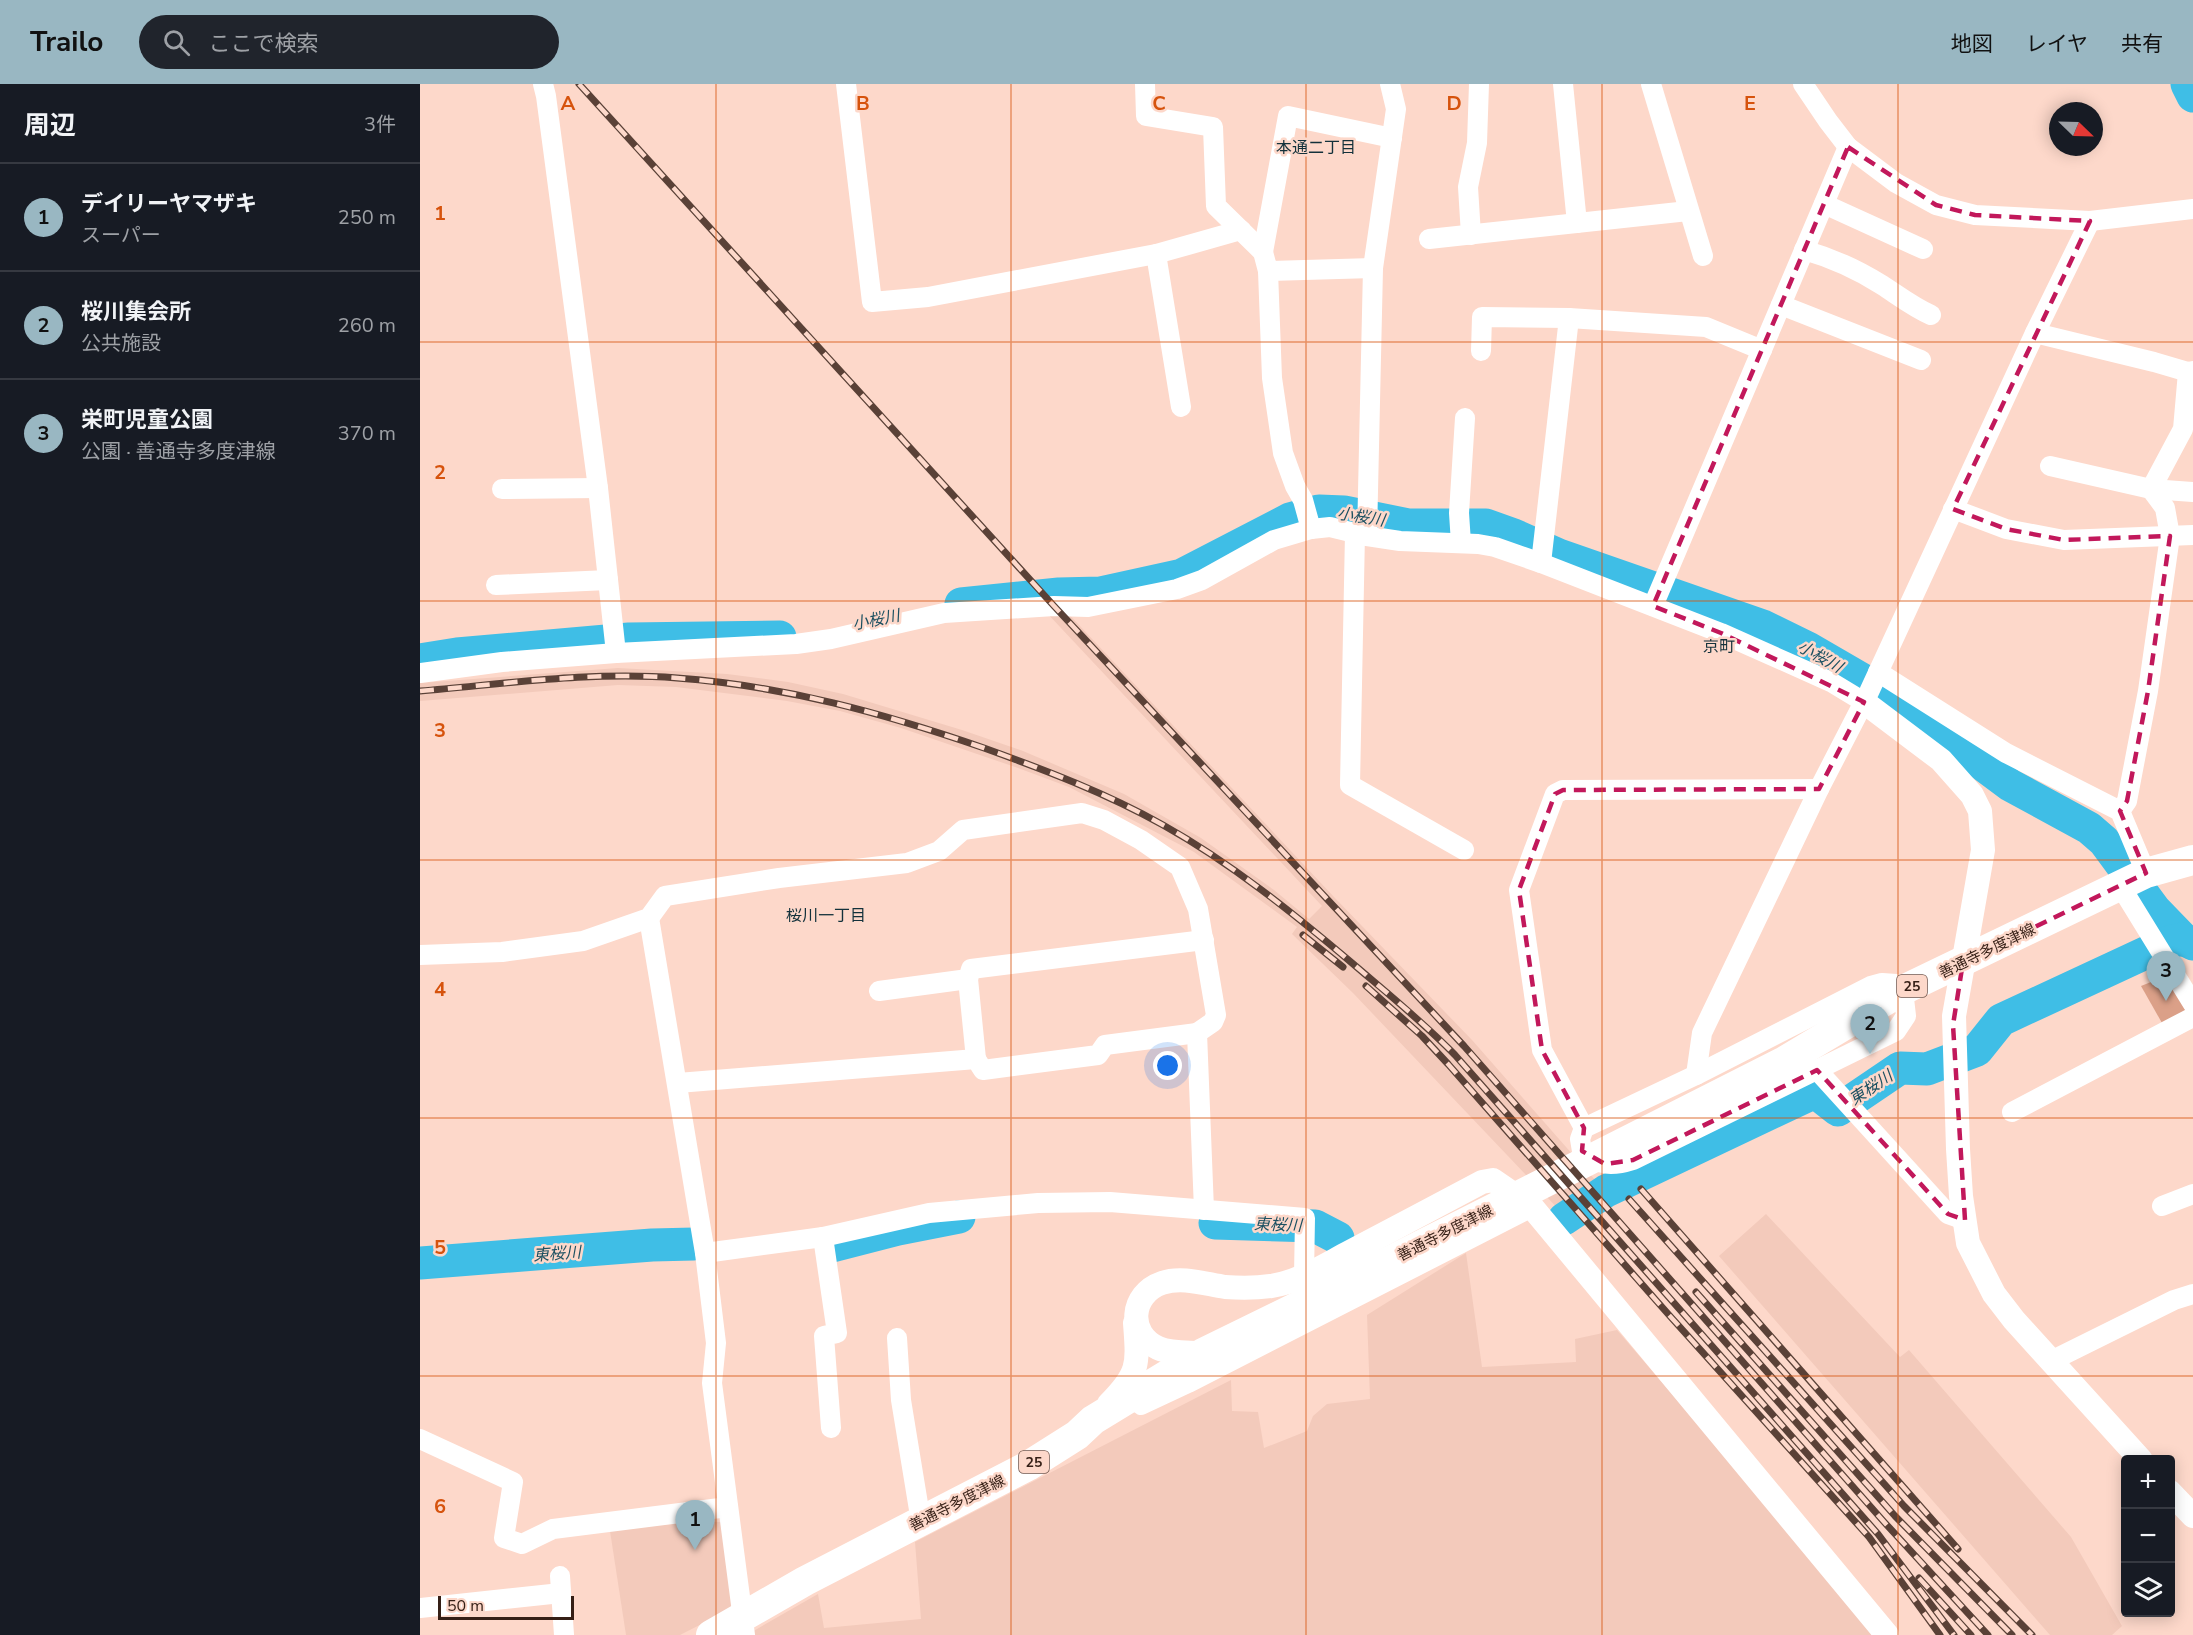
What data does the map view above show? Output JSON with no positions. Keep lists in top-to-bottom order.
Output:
{
  "streets": {
    "main road": ["善通寺多度津線", "25"]
  },
  "districts": ["本通二丁目", "京町", "桜川一丁目"],
  "water": ["小桜川", "東桜川"],
  "scale_bar": "50 m",
  "north": "bottom right",
  "page": {
    "header": "Trailo",
    "search": "ここで検索",
    "nav": ["地図", "レイヤ", "共有"],
    "heading": ["周辺", "3件"],
    "list": [
      {
        "mark": "1",
        "name": "デイリーヤマザキ",
        "note": "スーパー",
        "value": "250 m"
      },
      {
        "mark": "2",
        "name": "桜川集会所",
        "note": "公共施設",
        "value": "260 m"
      },
      {
        "mark": "3",
        "name": "栄町児童公園",
        "note": "公園 · 善通寺多度津線",
        "value": "370 m"
      }
    ],
    "pins": ["3", "2", "1"],
    "map_buttons": ["+", "−"],
    "scale": "50 m"
  },
  "grid": {
    "columns": [
      "A",
      "B",
      "C",
      "D",
      "E"
    ],
    "rows": [
      "1",
      "2",
      "3",
      "4",
      "5",
      "6"
    ]
  }
}
